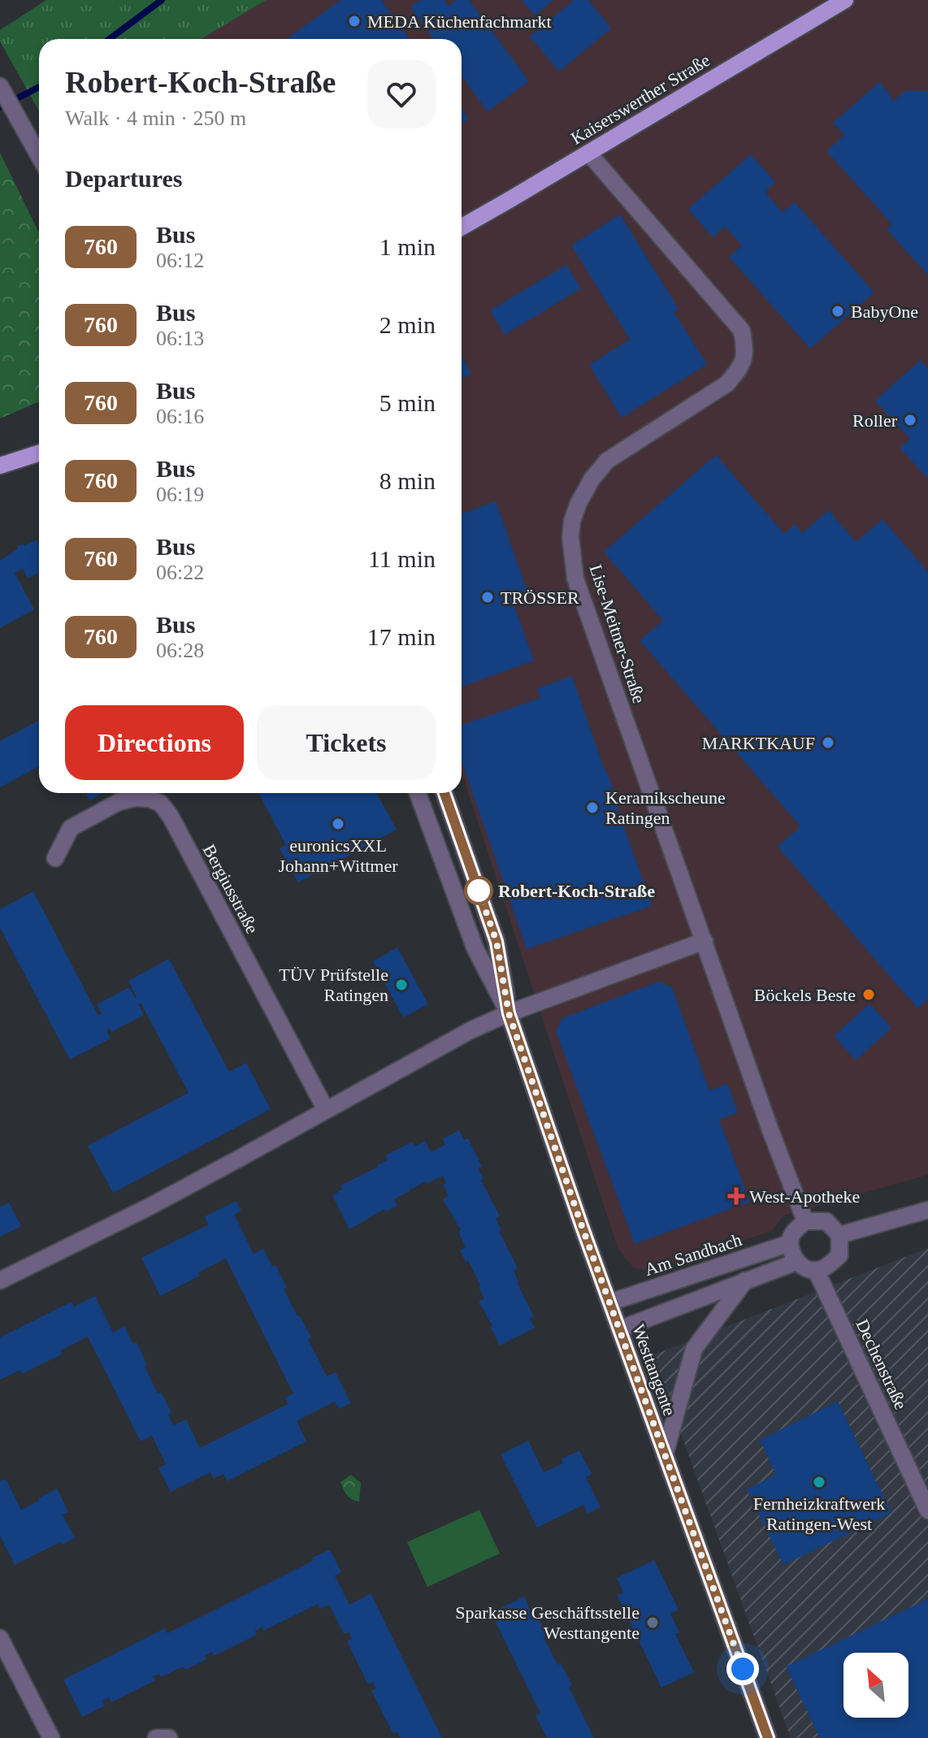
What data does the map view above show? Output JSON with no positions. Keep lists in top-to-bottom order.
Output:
{
  "streets": {
    "main road": ["Kaiserswerther Straße"],
    "street": [
      "Lise-Meitner-Straße",
      "Bergiusstraße",
      "Am Sandbach",
      "Dechenstraße",
      "Westtangente"
    ]
  },
  "crossings": [
    ["Kaiserswerther Straße", "Lise-Meitner-Straße"],
    ["Lise-Meitner-Straße", "Am Sandbach"],
    ["Lise-Meitner-Straße", "Dechenstraße"],
    ["Am Sandbach", "Dechenstraße"],
    ["Am Sandbach", "Westtangente"]
  ],
  "places": {
    "other": [
      "MEDA Küchenfachmarkt",
      "BabyOne",
      "Roller",
      "TRÖSSER",
      "MARKTKAUF",
      "Keramikscheune Ratingen",
      "euronicsXXL Johann+Wittmer",
      "Robert-Koch-Straße",
      "TÜV Prüfstelle Ratingen",
      "Böckels Beste",
      "Fernheizkraftwerk Ratingen-West",
      "Sparkasse Geschäftsstelle Westtangente"
    ],
    "health": ["West-Apotheke"]
  },
  "lines": ["bus line 760"],
  "north": "top left",
  "page": {
    "heading": [
      ["Robert-Koch-Straße", "Walk · 4 min · 250 m"],
      "Departures"
    ],
    "list": [
      {
        "mark": "760",
        "name": "Bus",
        "note": "06:12",
        "value": "1 min"
      },
      {
        "mark": "760",
        "name": "Bus",
        "note": "06:13",
        "value": "2 min"
      },
      {
        "mark": "760",
        "name": "Bus",
        "note": "06:16",
        "value": "5 min"
      },
      {
        "mark": "760",
        "name": "Bus",
        "note": "06:19",
        "value": "8 min"
      },
      {
        "mark": "760",
        "name": "Bus",
        "note": "06:22",
        "value": "11 min"
      },
      {
        "mark": "760",
        "name": "Bus",
        "note": "06:28",
        "value": "17 min"
      }
    ],
    "buttons": ["Directions", "Tickets"]
  }
}
